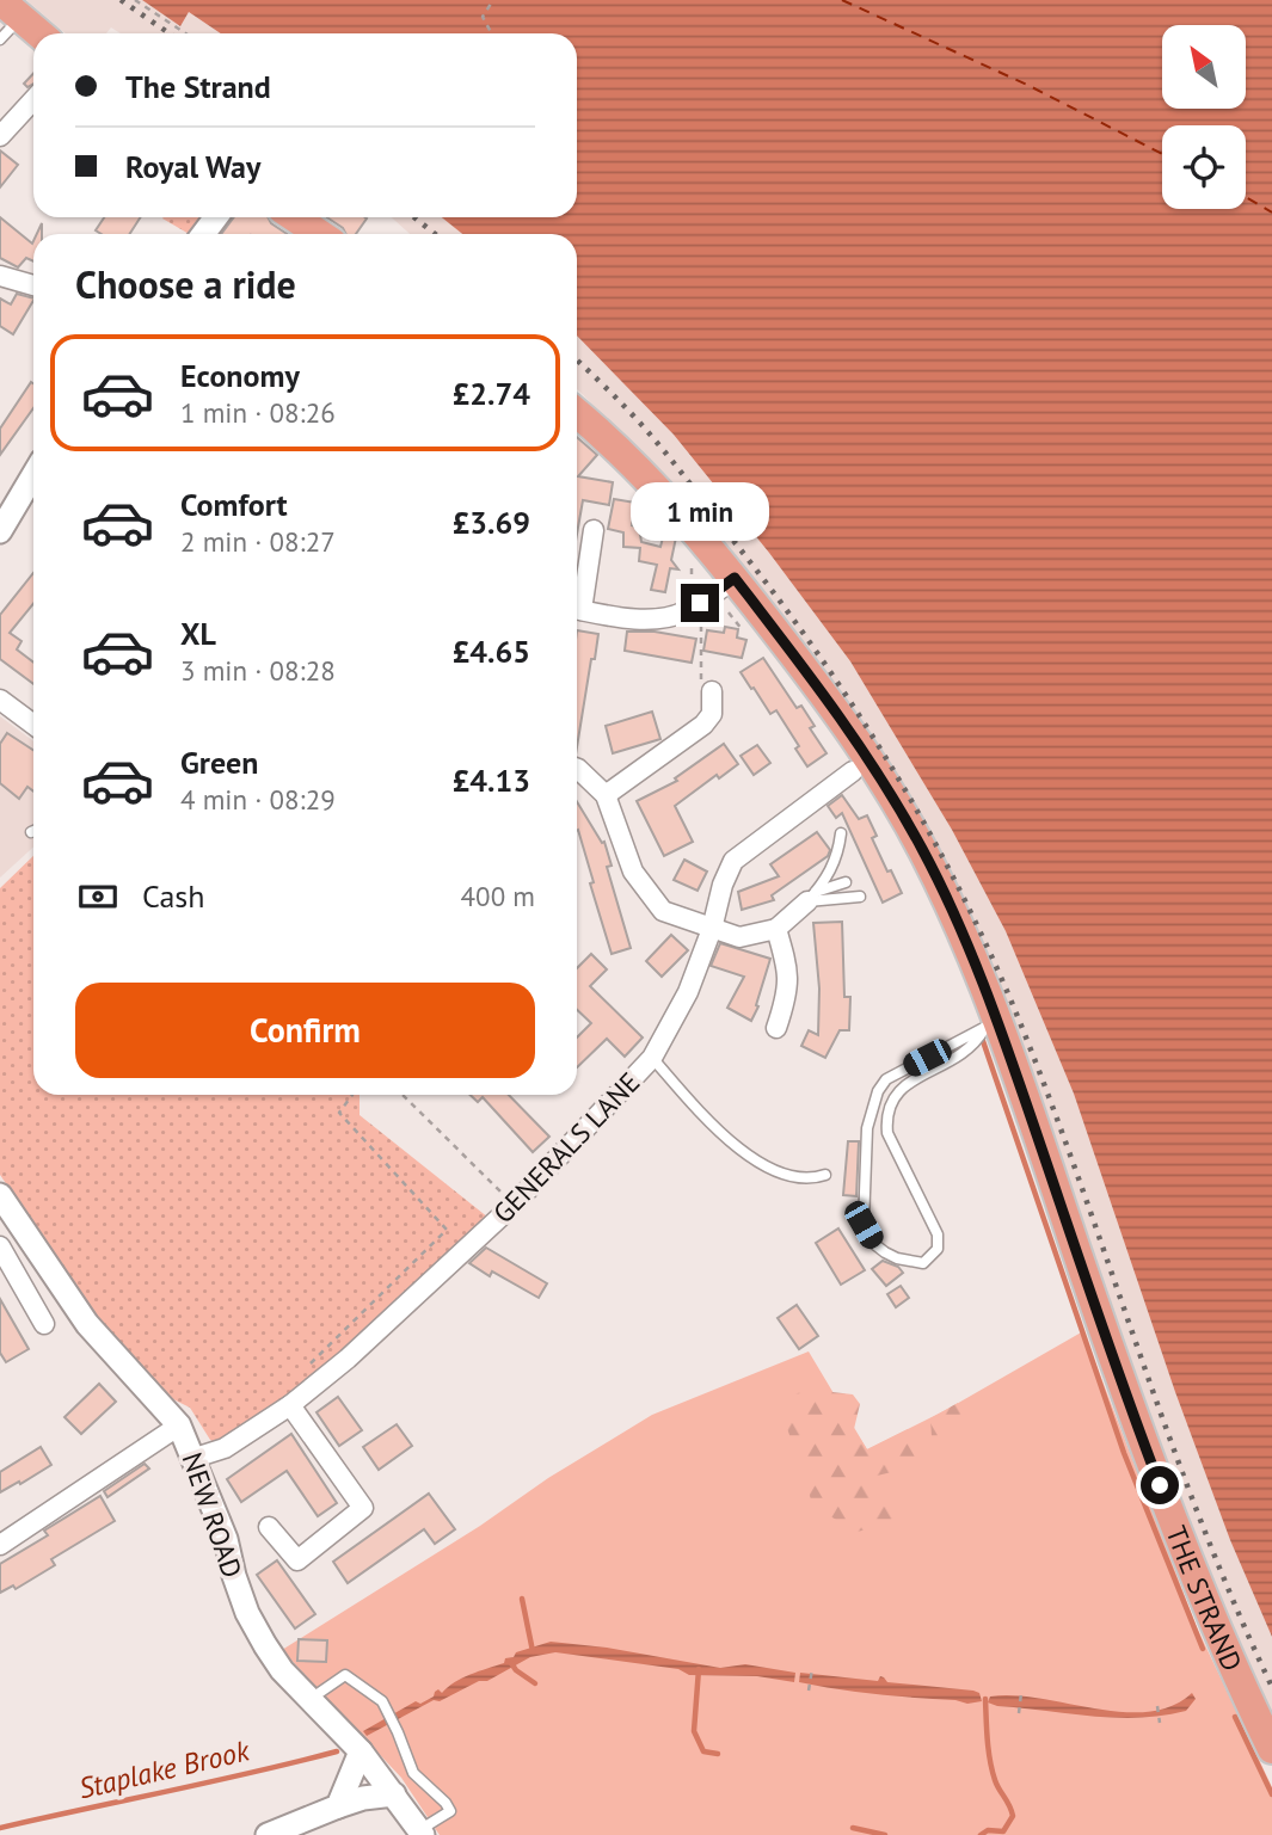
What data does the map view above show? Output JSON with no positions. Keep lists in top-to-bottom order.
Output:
{
  "streets": {
    "main road": ["THE STRAND"],
    "street": ["GENERALS LANE", "NEW ROAD"]
  },
  "crossings": [
    ["GENERALS LANE", "NEW ROAD"]
  ],
  "water": ["Staplake Brook"],
  "north": "top left",
  "page": {
    "banner": ["The Strand", "Royal Way"],
    "heading": "Choose a ride",
    "list": [
      {
        "name": "Economy",
        "note": "1 min · 08:26",
        "value": "£2.74"
      },
      {
        "name": "Comfort",
        "note": "2 min · 08:27",
        "value": "£3.69"
      },
      {
        "name": "XL",
        "note": "3 min · 08:28",
        "value": "£4.65"
      },
      {
        "name": "Green",
        "note": "4 min · 08:29",
        "value": "£4.13"
      }
    ],
    "bubble": "1 min",
    "pay": ["Cash", "400 m"],
    "buttons": "Confirm"
  }
}
